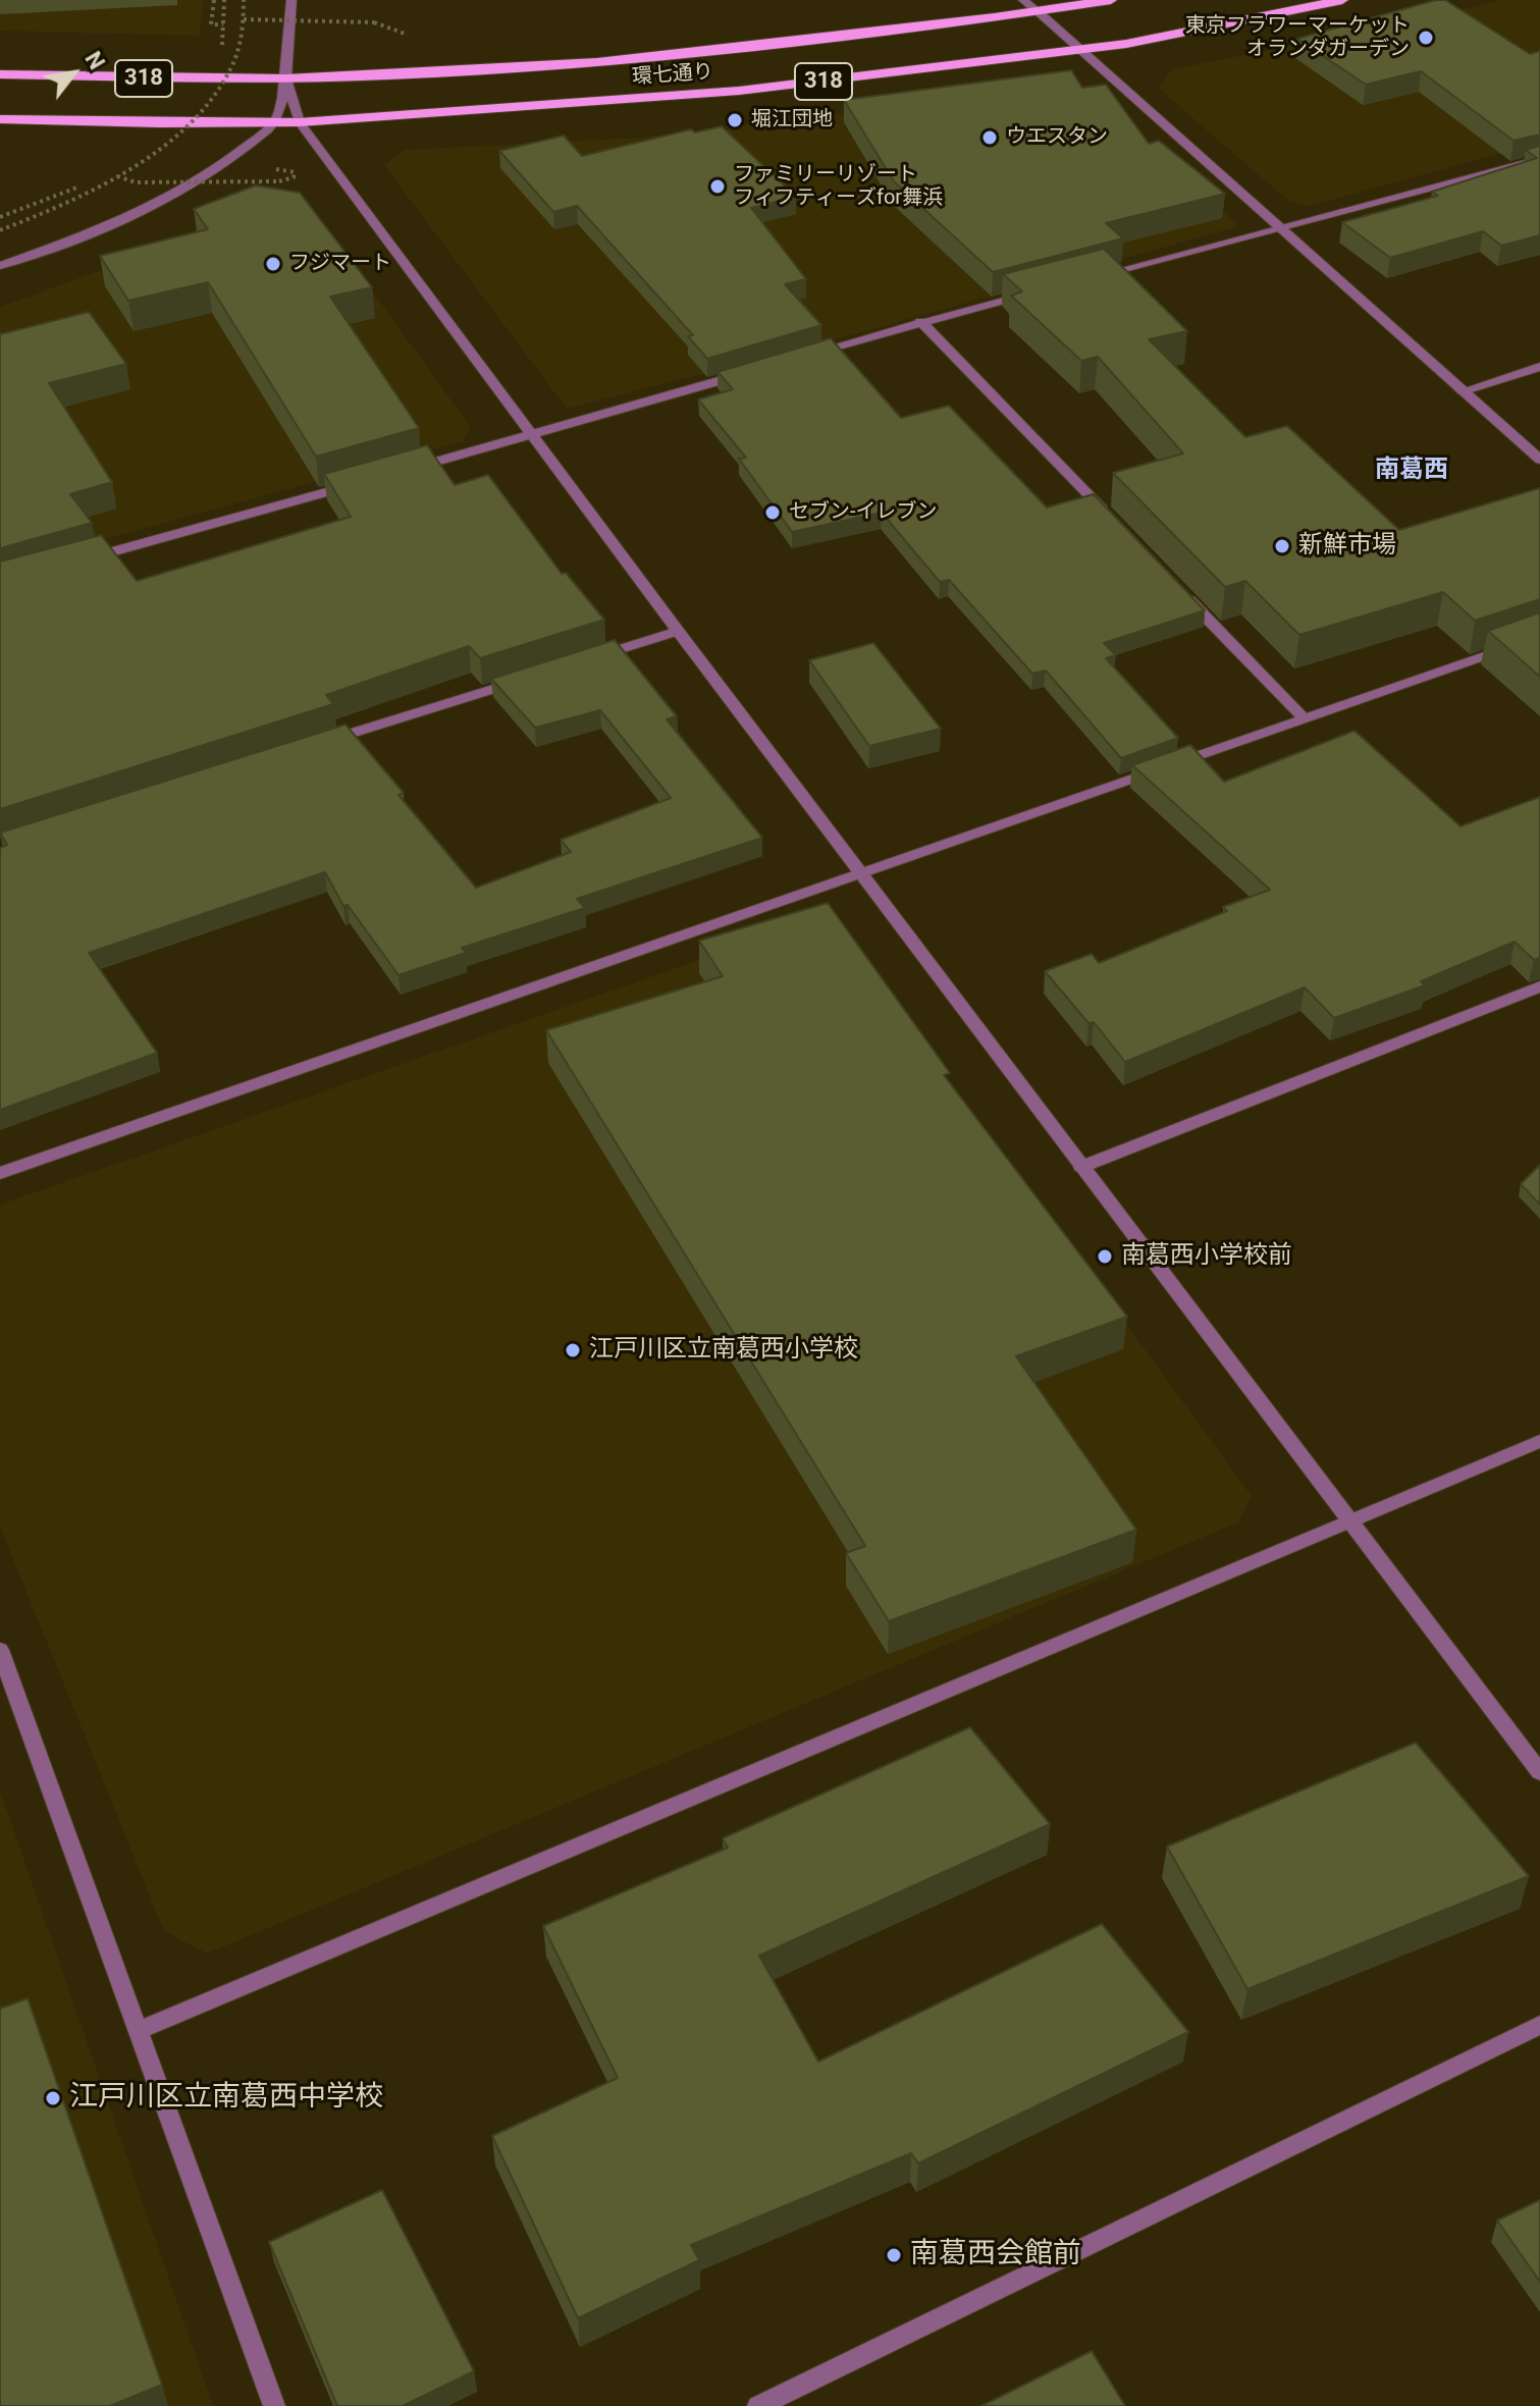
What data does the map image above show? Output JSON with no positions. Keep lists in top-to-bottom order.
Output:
{
  "streets": {
    "main road": ["環七通り", "318"]
  },
  "districts": ["南葛西"],
  "places": [
    "東京フラワーマーケット オランダガーデン",
    "堀江団地",
    "ウエスタン",
    "ファミリーリゾート フィフティーズfor舞浜",
    "フジマート",
    "セブン-イレブン",
    "新鮮市場",
    "南葛西小学校前",
    "江戸川区立南葛西小学校",
    "江戸川区立南葛西中学校",
    "南葛西会館前"
  ],
  "north": "top right"
}
